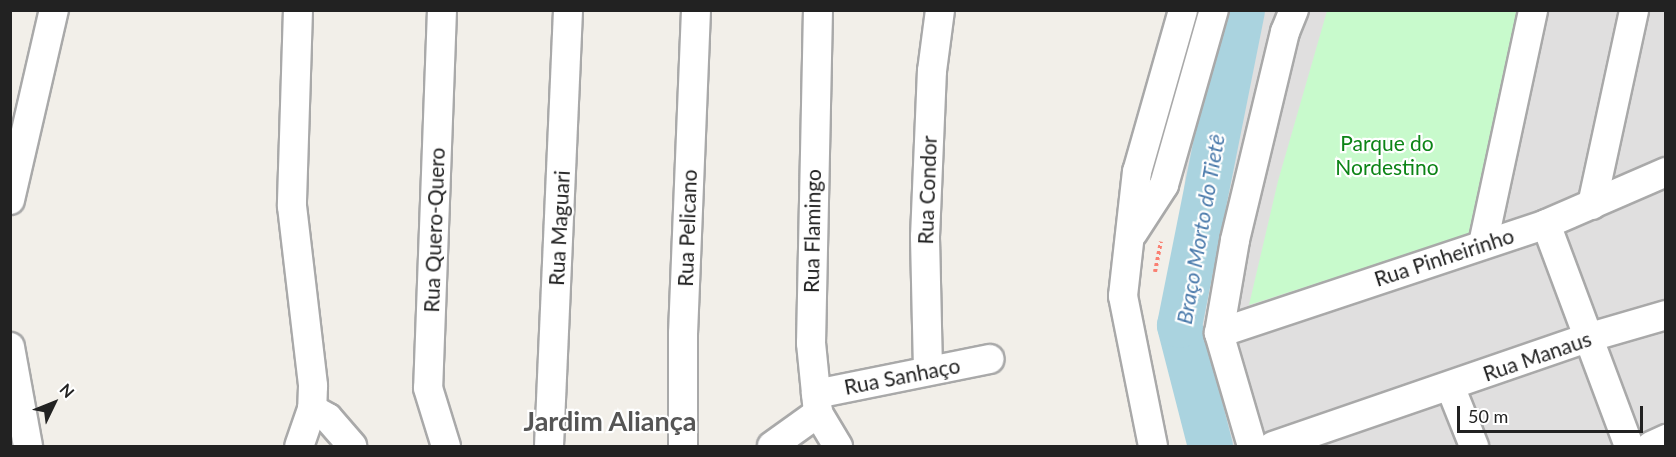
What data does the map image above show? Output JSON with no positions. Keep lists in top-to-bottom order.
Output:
{
  "streets": {
    "street": [
      "Rua Condor",
      "Rua Maguari",
      "Rua Pelicano",
      "Rua Quero-Quero",
      "Rua Flamingo",
      "Rua Pinheirinho",
      "Rua Manaus",
      "Rua Sanhaço"
    ]
  },
  "crossings": [
    ["Rua Condor", "Rua Sanhaço"],
    ["Rua Flamingo", "Rua Sanhaço"]
  ],
  "districts": ["Jardim Aliança"],
  "water": ["Braço Morto do Tietê"],
  "parks": ["Parque do Nordestino"],
  "scale_bar": "50 m",
  "north": "top right"
}
